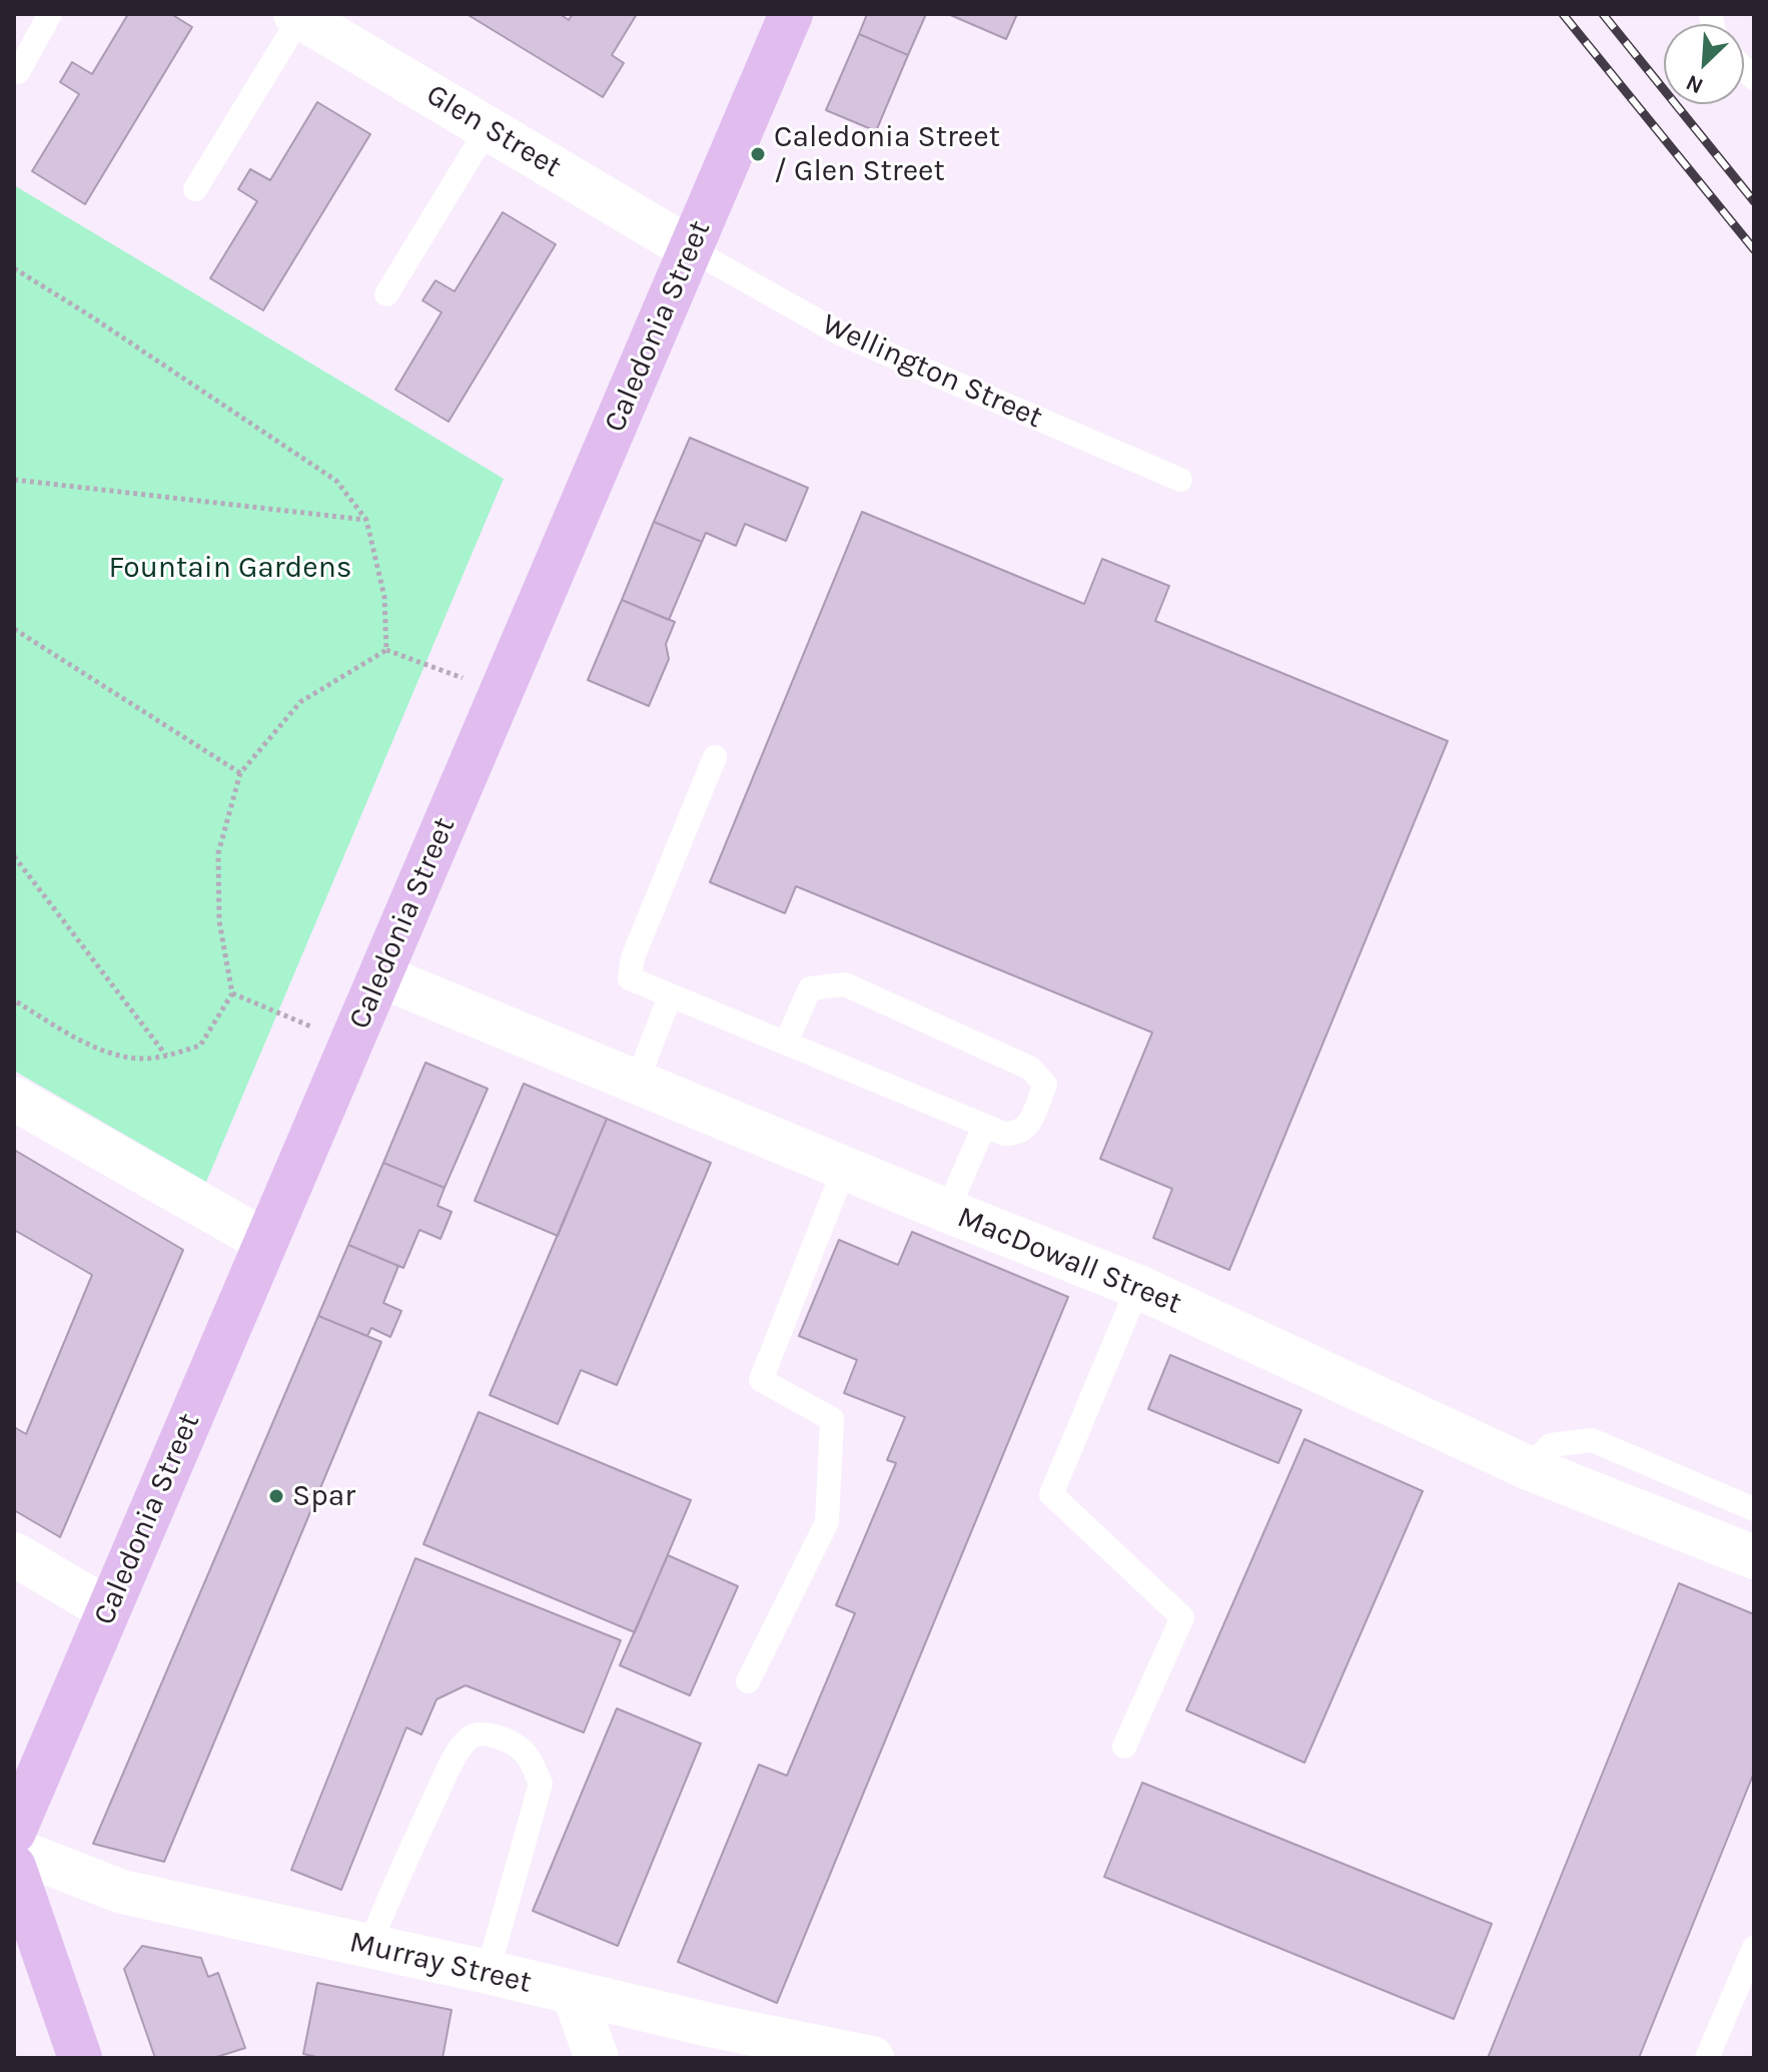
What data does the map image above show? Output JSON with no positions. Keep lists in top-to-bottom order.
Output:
{
  "streets": {
    "main road": ["Caledonia Street"],
    "street": ["Glen Street", "MacDowall Street", "Murray Street"],
    "lane": ["Wellington Street"]
  },
  "crossings": [
    ["Glen Street", "Caledonia Street"],
    ["Glen Street", "Wellington Street"],
    ["Caledonia Street", "Wellington Street"],
    ["Caledonia Street", "MacDowall Street"]
  ],
  "parks": ["Fountain Gardens"],
  "places": ["Caledonia Street / Glen Street", "Spar"],
  "north": "bottom left"
}
